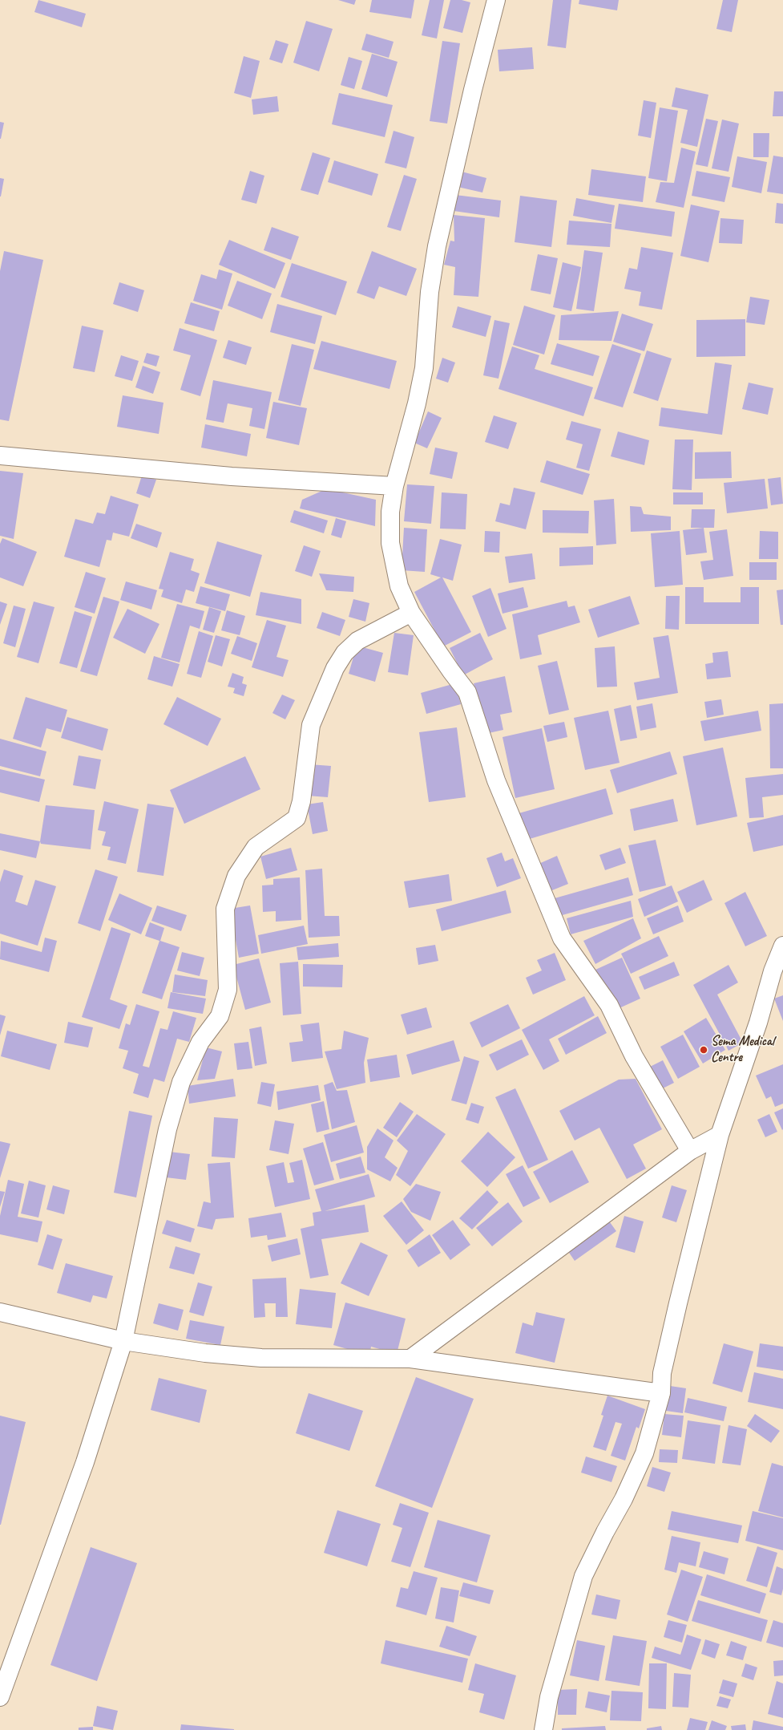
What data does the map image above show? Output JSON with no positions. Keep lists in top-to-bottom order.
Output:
{
  "places": ["Sema Medical Centre"]
}
